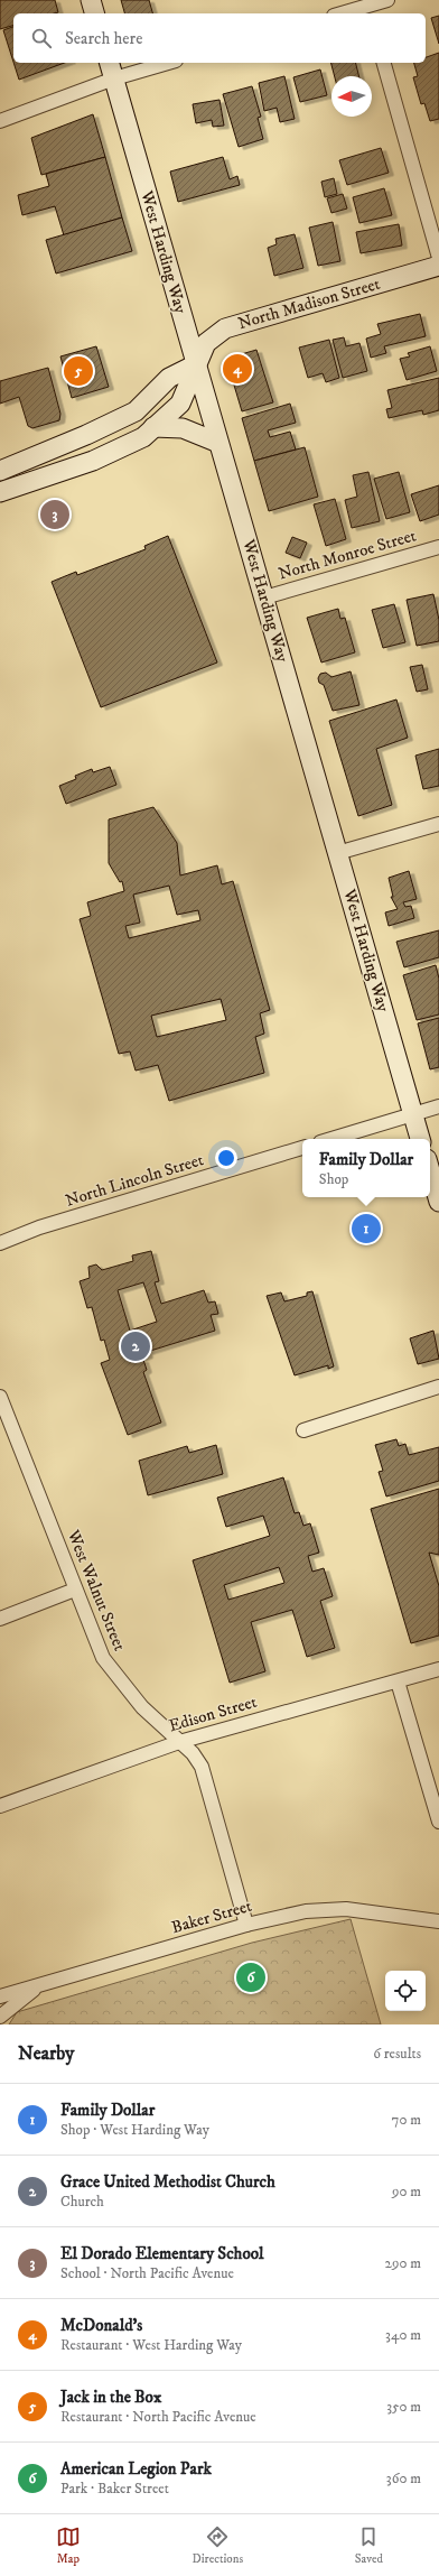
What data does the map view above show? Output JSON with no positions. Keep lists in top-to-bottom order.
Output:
{
  "streets": {
    "street": [
      "West Harding Way",
      "North Madison Street",
      "North Monroe Street",
      "North Lincoln Street",
      "West Walnut Street",
      "Edison Street",
      "Baker Street"
    ]
  },
  "crossings": [
    ["West Harding Way", "North Madison Street"],
    ["West Harding Way", "North Monroe Street"],
    ["West Walnut Street", "Edison Street"],
    ["West Walnut Street", "Baker Street"]
  ],
  "north": "left",
  "page": {
    "search": "Search here",
    "pins": [
      "4",
      "5",
      "3",
      "1",
      "2",
      "6"
    ],
    "popup": ["Family Dollar", "Shop"],
    "heading": ["Nearby", "6 results"],
    "list": [
      {
        "mark": "1",
        "name": "Family Dollar",
        "note": "Shop · West Harding Way",
        "value": "70 m"
      },
      {
        "mark": "2",
        "name": "Grace United Methodist Church",
        "note": "Church",
        "value": "90 m"
      },
      {
        "mark": "3",
        "name": "El Dorado Elementary School",
        "note": "School · North Pacific Avenue",
        "value": "290 m"
      },
      {
        "mark": "4",
        "name": "McDonald's",
        "note": "Restaurant · West Harding Way",
        "value": "340 m"
      },
      {
        "mark": "5",
        "name": "Jack in the Box",
        "note": "Restaurant · North Pacific Avenue",
        "value": "350 m"
      },
      {
        "mark": "6",
        "name": "American Legion Park",
        "note": "Park · Baker Street",
        "value": "360 m"
      }
    ],
    "nav": ["Map", "Directions", "Saved"]
  }
}
